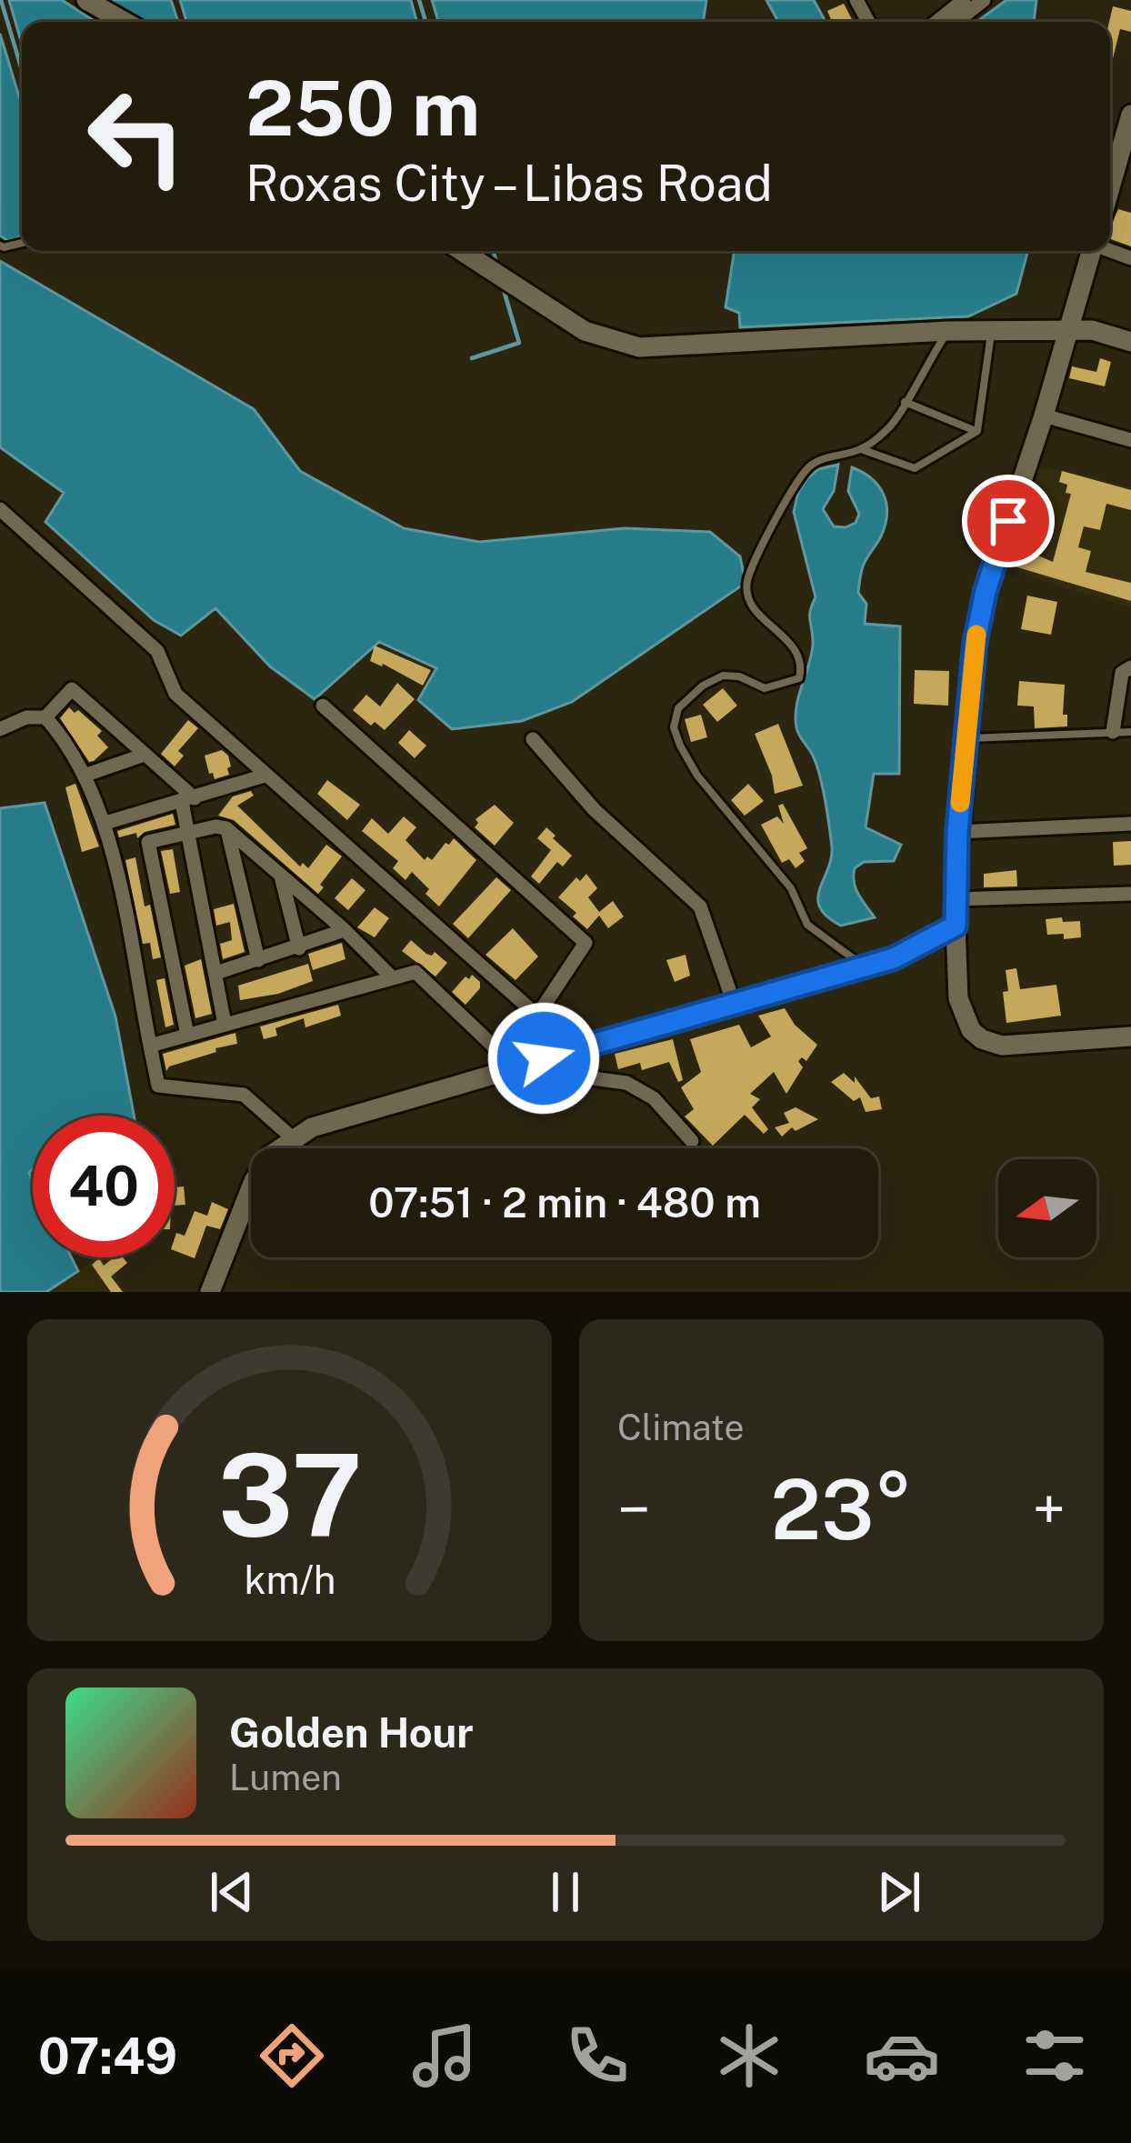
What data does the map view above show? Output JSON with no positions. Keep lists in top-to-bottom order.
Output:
{
  "north": "left",
  "page": {
    "turn": ["250 m", "Roxas City – Libas Road"],
    "limit": "40",
    "trip": "07:51 · 2 min · 480 m",
    "tile": "Climate",
    "heat": ["−", "23°", "+"],
    "song": ["Golden Hour", "Lumen"],
    "tabs": "07:49",
    "gauge": ["37", "km/h"]
  }
}
